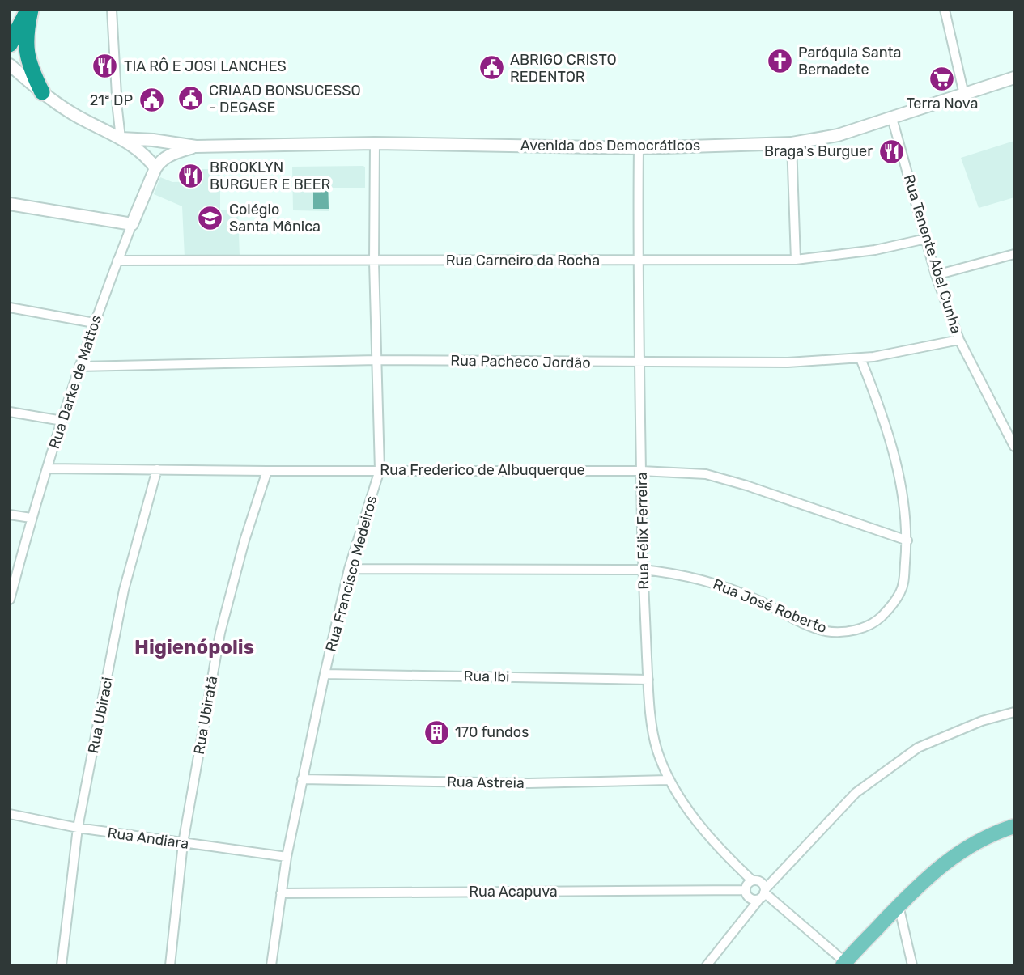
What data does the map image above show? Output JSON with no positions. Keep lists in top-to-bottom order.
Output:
{
  "streets": {
    "street": [
      "Avenida dos Democráticos",
      "Rua Tenente Abel Cunha",
      "Rua Carneiro da Rocha",
      "Rua Pacheco Jordão",
      "Rua Darke de Mattos",
      "Rua Frederico de Albuquerque",
      "Rua Félix Ferreira",
      "Rua Francisco Medeiros",
      "Rua José Roberto",
      "Rua Ibi",
      "Rua Ubiraci",
      "Rua Ubiratã",
      "Rua Astreia",
      "Rua Andiara",
      "Rua Acapuva"
    ]
  },
  "crossings": [
    ["Avenida dos Democráticos", "Rua Tenente Abel Cunha"],
    ["Avenida dos Democráticos", "Rua Darke de Mattos"],
    ["Avenida dos Democráticos", "Rua Félix Ferreira"],
    ["Avenida dos Democráticos", "Rua Francisco Medeiros"],
    ["Rua Tenente Abel Cunha", "Rua Carneiro da Rocha"],
    ["Rua Tenente Abel Cunha", "Rua Pacheco Jordão"],
    ["Rua Carneiro da Rocha", "Rua Darke de Mattos"],
    ["Rua Carneiro da Rocha", "Rua Félix Ferreira"],
    ["Rua Carneiro da Rocha", "Rua Francisco Medeiros"],
    ["Rua Pacheco Jordão", "Rua Darke de Mattos"],
    ["Rua Pacheco Jordão", "Rua Félix Ferreira"],
    ["Rua Pacheco Jordão", "Rua Francisco Medeiros"],
    ["Rua Pacheco Jordão", "Rua José Roberto"],
    ["Rua Darke de Mattos", "Rua Frederico de Albuquerque"],
    ["Rua Frederico de Albuquerque", "Rua Félix Ferreira"],
    ["Rua Frederico de Albuquerque", "Rua Francisco Medeiros"],
    ["Rua Frederico de Albuquerque", "Rua José Roberto"],
    ["Rua Frederico de Albuquerque", "Rua Ubiraci"],
    ["Rua Frederico de Albuquerque", "Rua Ubiratã"],
    ["Rua Félix Ferreira", "Rua José Roberto"],
    ["Rua Félix Ferreira", "Rua Ibi"],
    ["Rua Félix Ferreira", "Rua Astreia"],
    ["Rua Félix Ferreira", "Rua Acapuva"],
    ["Rua Francisco Medeiros", "Rua José Roberto"],
    ["Rua Francisco Medeiros", "Rua Ibi"],
    ["Rua Francisco Medeiros", "Rua Astreia"],
    ["Rua Francisco Medeiros", "Rua Andiara"],
    ["Rua Francisco Medeiros", "Rua Acapuva"],
    ["Rua Ubiraci", "Rua Andiara"],
    ["Rua Ubiratã", "Rua Andiara"]
  ],
  "districts": ["Higienópolis"],
  "places": {
    "church": ["Paróquia Santa Bernadete"],
    "restaurant": ["TIA RÔ E JOSI LANCHES", "Braga's Burguer", "BROOKLYN BURGUER E BEER"],
    "public building": ["ABRIGO CRISTO REDENTOR", "CRIAAD BONSUCESSO - DEGASE", "21ª DP"],
    "supermarket": ["Terra Nova"],
    "school or university": ["Colégio Santa Mônica"],
    "building": ["170 fundos"]
  }
}
